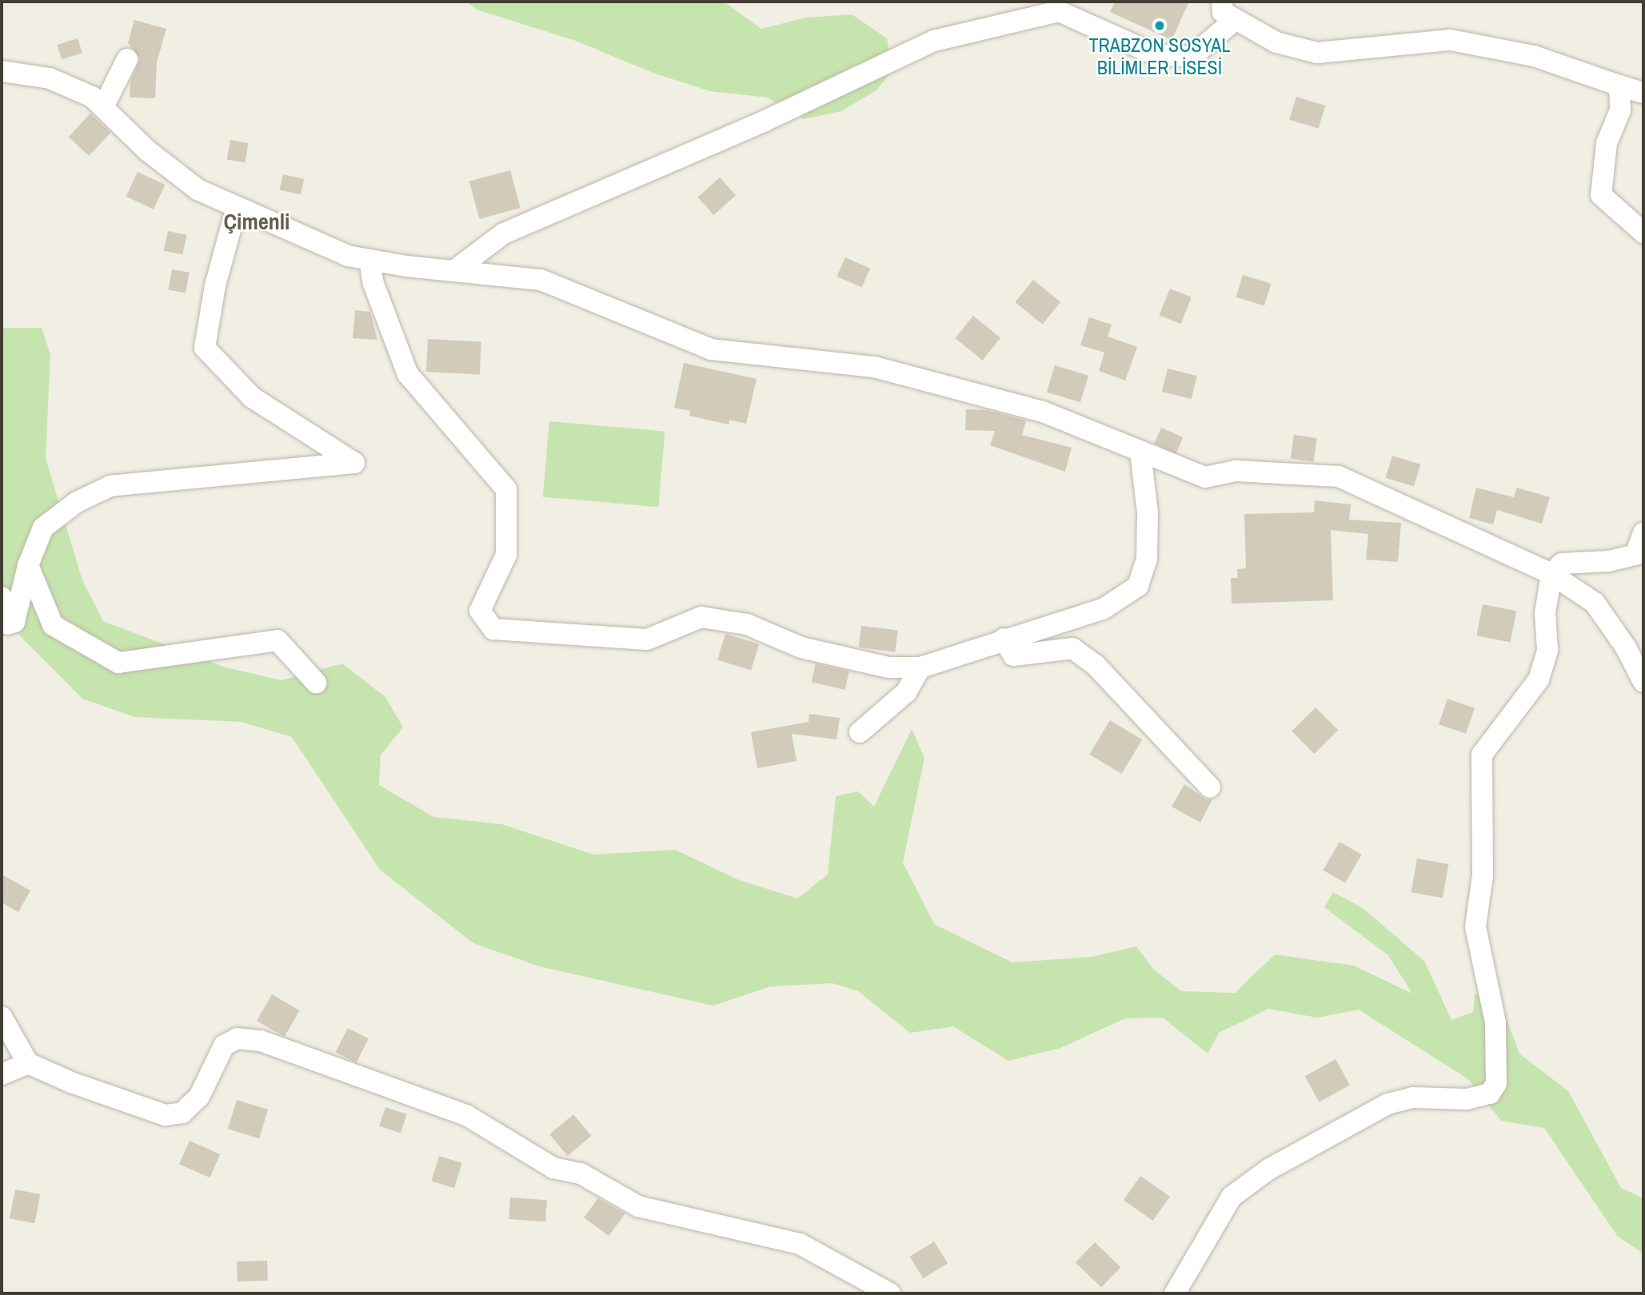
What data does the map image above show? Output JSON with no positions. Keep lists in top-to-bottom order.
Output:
{
  "districts": ["Çimenli"],
  "places": ["TRABZON SOSYAL BİLİMLER LİSESİ"]
}
